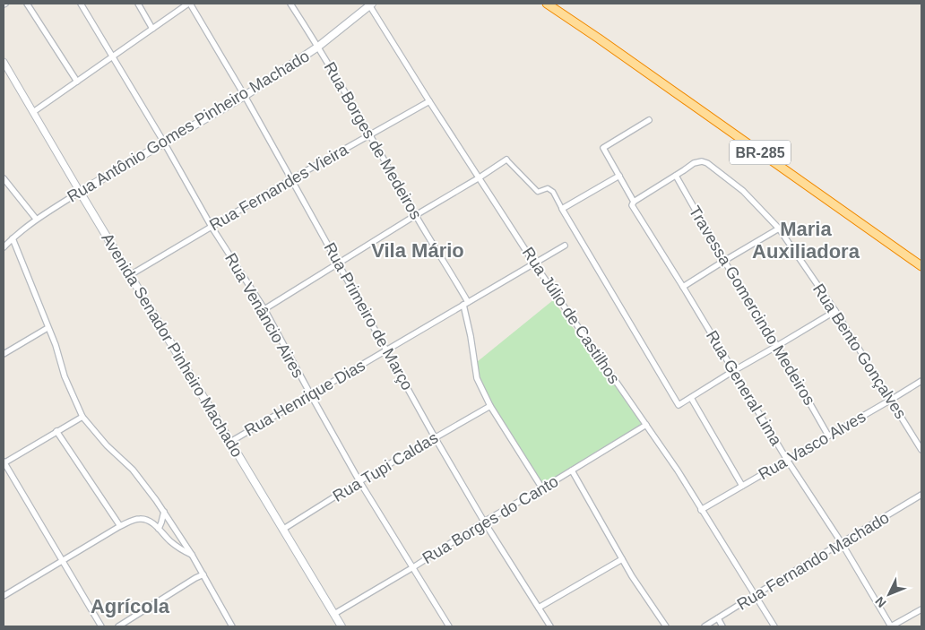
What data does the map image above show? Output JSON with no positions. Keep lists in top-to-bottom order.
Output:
{
  "streets": {
    "highway": ["BR-285"],
    "main road": ["Rua Antônio Gomes Pinheiro Machado", "Avenida Senador Pinheiro Machado"],
    "street": [
      "Rua Borges de Medeiros",
      "Rua Fernandes Vieira",
      "Travessa Gomercindo Medeiros",
      "Rua Venâncio Aires",
      "Rua Júlio de Castilhos",
      "Rua Primeiro de Março",
      "Rua Bento Gonçalves",
      "Rua General Lima",
      "Rua Henrique Dias",
      "Rua Vasco Alves",
      "Rua Tupi Caldas",
      "Rua Borges do Canto",
      "Rua Fernando Machado"
    ]
  },
  "crossings": [
    ["Rua Antônio Gomes Pinheiro Machado", "Rua Borges de Medeiros"],
    ["Rua Antônio Gomes Pinheiro Machado", "Rua Venâncio Aires"],
    ["Rua Antônio Gomes Pinheiro Machado", "Rua Júlio de Castilhos"],
    ["Rua Antônio Gomes Pinheiro Machado", "Rua Primeiro de Março"],
    ["Rua Antônio Gomes Pinheiro Machado", "Avenida Senador Pinheiro Machado"],
    ["Rua Borges de Medeiros", "Rua Fernandes Vieira"],
    ["Rua Borges de Medeiros", "Rua Henrique Dias"],
    ["Rua Borges de Medeiros", "Rua Tupi Caldas"],
    ["Rua Borges de Medeiros", "Rua Borges do Canto"],
    ["Rua Fernandes Vieira", "Rua Venâncio Aires"],
    ["Rua Fernandes Vieira", "Rua Júlio de Castilhos"],
    ["Rua Fernandes Vieira", "Rua Primeiro de Março"],
    ["Rua Fernandes Vieira", "Avenida Senador Pinheiro Machado"],
    ["Travessa Gomercindo Medeiros", "Rua Bento Gonçalves"],
    ["Travessa Gomercindo Medeiros", "Rua Vasco Alves"],
    ["Rua Venâncio Aires", "Rua Henrique Dias"],
    ["Rua Venâncio Aires", "Rua Tupi Caldas"],
    ["Rua Venâncio Aires", "Rua Borges do Canto"],
    ["Rua Júlio de Castilhos", "Rua Henrique Dias"],
    ["Rua Júlio de Castilhos", "Rua Vasco Alves"],
    ["Rua Júlio de Castilhos", "Rua Borges do Canto"],
    ["Rua Júlio de Castilhos", "Rua Fernando Machado"],
    ["Rua Primeiro de Março", "Rua Henrique Dias"],
    ["Rua Primeiro de Março", "Rua Tupi Caldas"],
    ["Rua Primeiro de Março", "Rua Borges do Canto"],
    ["Avenida Senador Pinheiro Machado", "Rua Henrique Dias"],
    ["Avenida Senador Pinheiro Machado", "Rua Tupi Caldas"],
    ["Avenida Senador Pinheiro Machado", "Rua Borges do Canto"],
    ["Rua Bento Gonçalves", "Rua Vasco Alves"],
    ["Rua General Lima", "Rua Vasco Alves"],
    ["Rua General Lima", "Rua Fernando Machado"]
  ],
  "districts": ["Maria Auxiliadora", "Vila Mário", "Agrícola"],
  "north": "bottom left"
}
